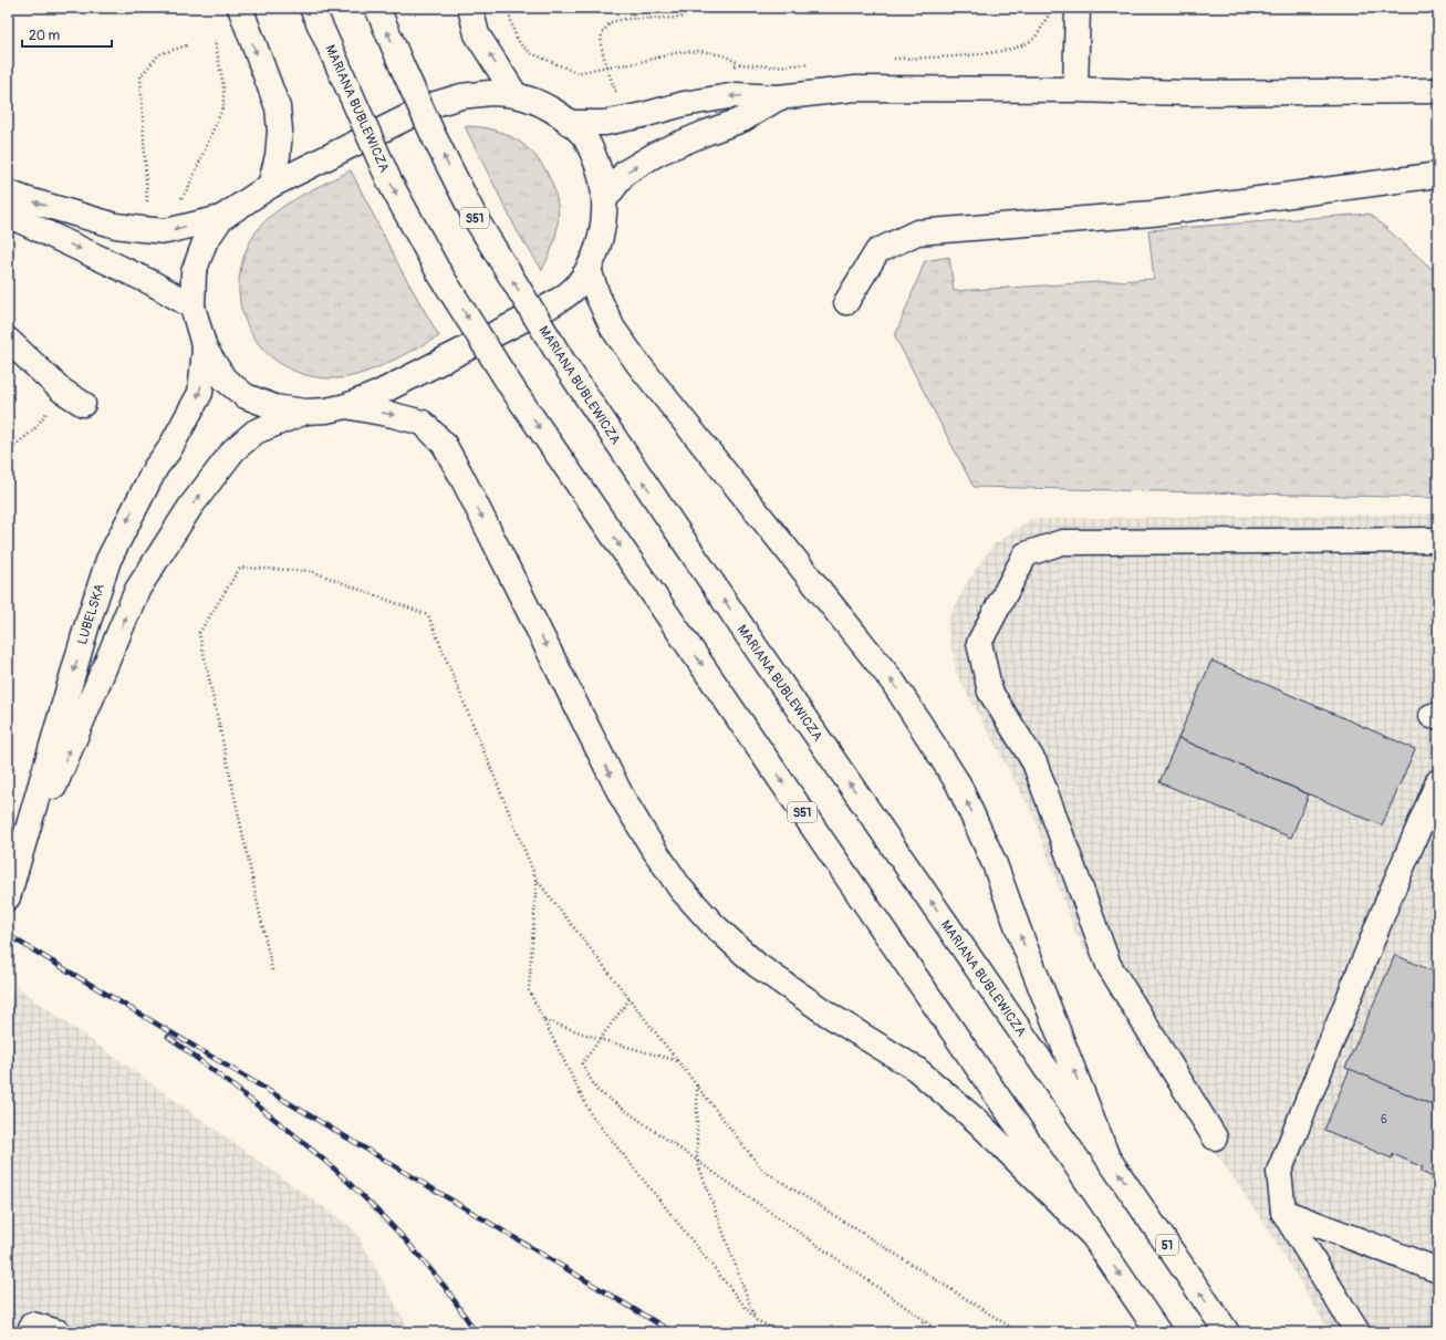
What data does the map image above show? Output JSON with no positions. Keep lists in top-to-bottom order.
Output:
{
  "streets": {
    "main road": [
      "MARIANA BUBLEWICZA",
      "S51",
      "LUBELSKA",
      "51"
    ]
  },
  "house_numbers": ["6"],
  "scale_bar": "20 m"
}
